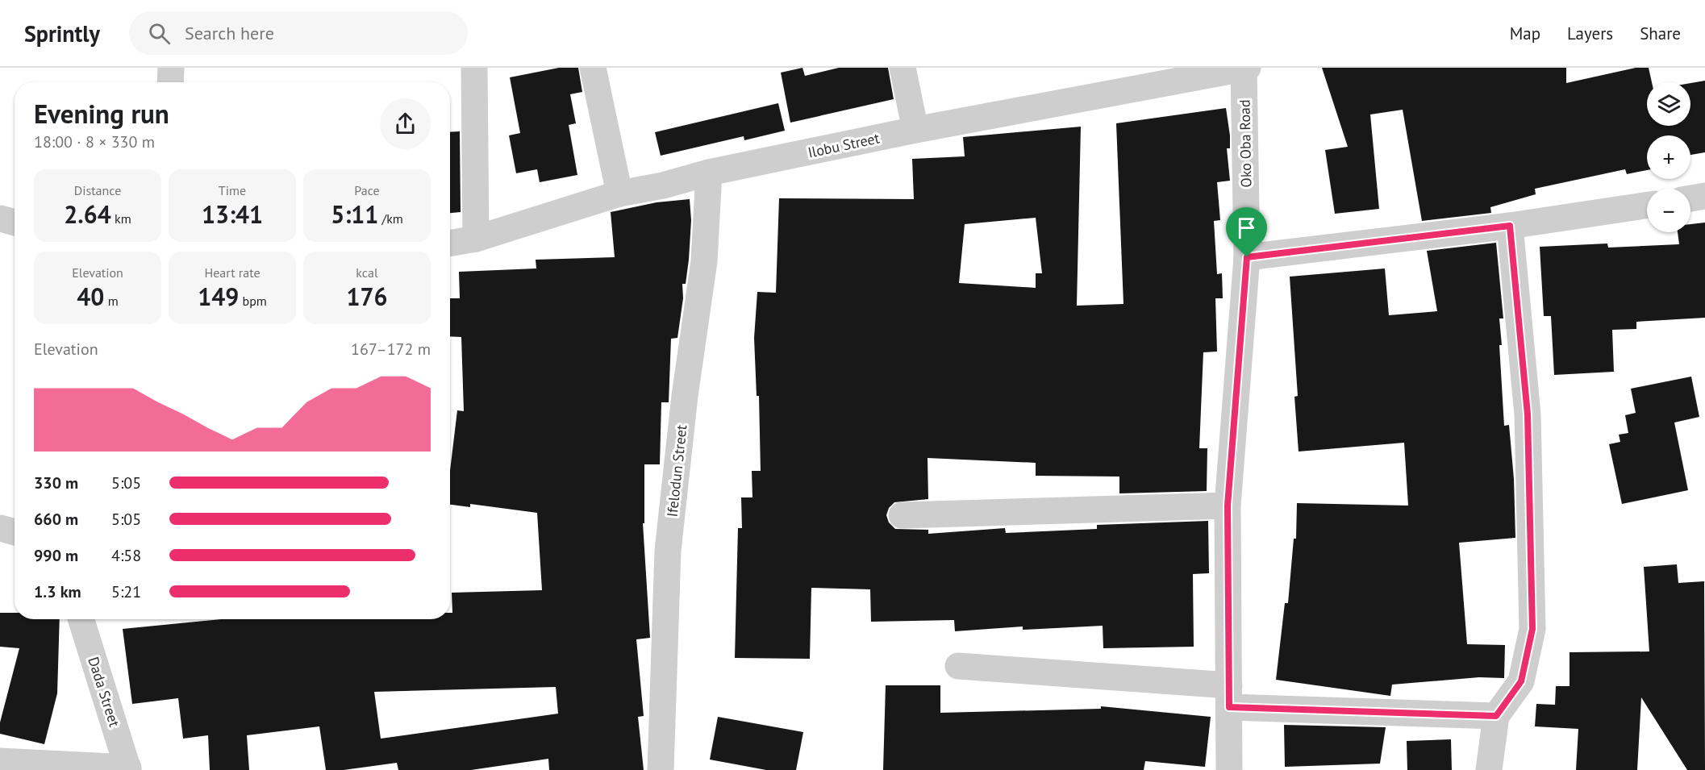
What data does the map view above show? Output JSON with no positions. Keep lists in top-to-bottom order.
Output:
{
  "streets": {
    "street": [
      "Oko Oba Road",
      "Ilobu Street",
      "Ifelodun Street",
      "Dada Street"
    ]
  },
  "crossings": [
    ["Oko Oba Road", "Ilobu Street"],
    ["Ilobu Street", "Ifelodun Street"]
  ],
  "page": {
    "header": "Sprintly",
    "search": "Search here",
    "nav": ["Map", "Layers", "Share"],
    "map_buttons": ["+", "−"],
    "heading": ["Evening run", "18:00 · 8 × 330 m"],
    "stats": [
      ["Distance", "2.64 km"],
      ["Time", "13:41"],
      ["Pace", "5:11 /km"],
      ["Elevation", "40 m"],
      ["Heart rate", "149 bpm"],
      ["kcal", "176"]
    ],
    "chart": ["Elevation", "167–172 m"],
    "list": [
      {
        "name": "330 m",
        "note": "5:05"
      },
      {
        "name": "660 m",
        "note": "5:05"
      },
      {
        "name": "990 m",
        "note": "4:58"
      },
      {
        "name": "1.3 km",
        "note": "5:21"
      }
    ]
  }
}
